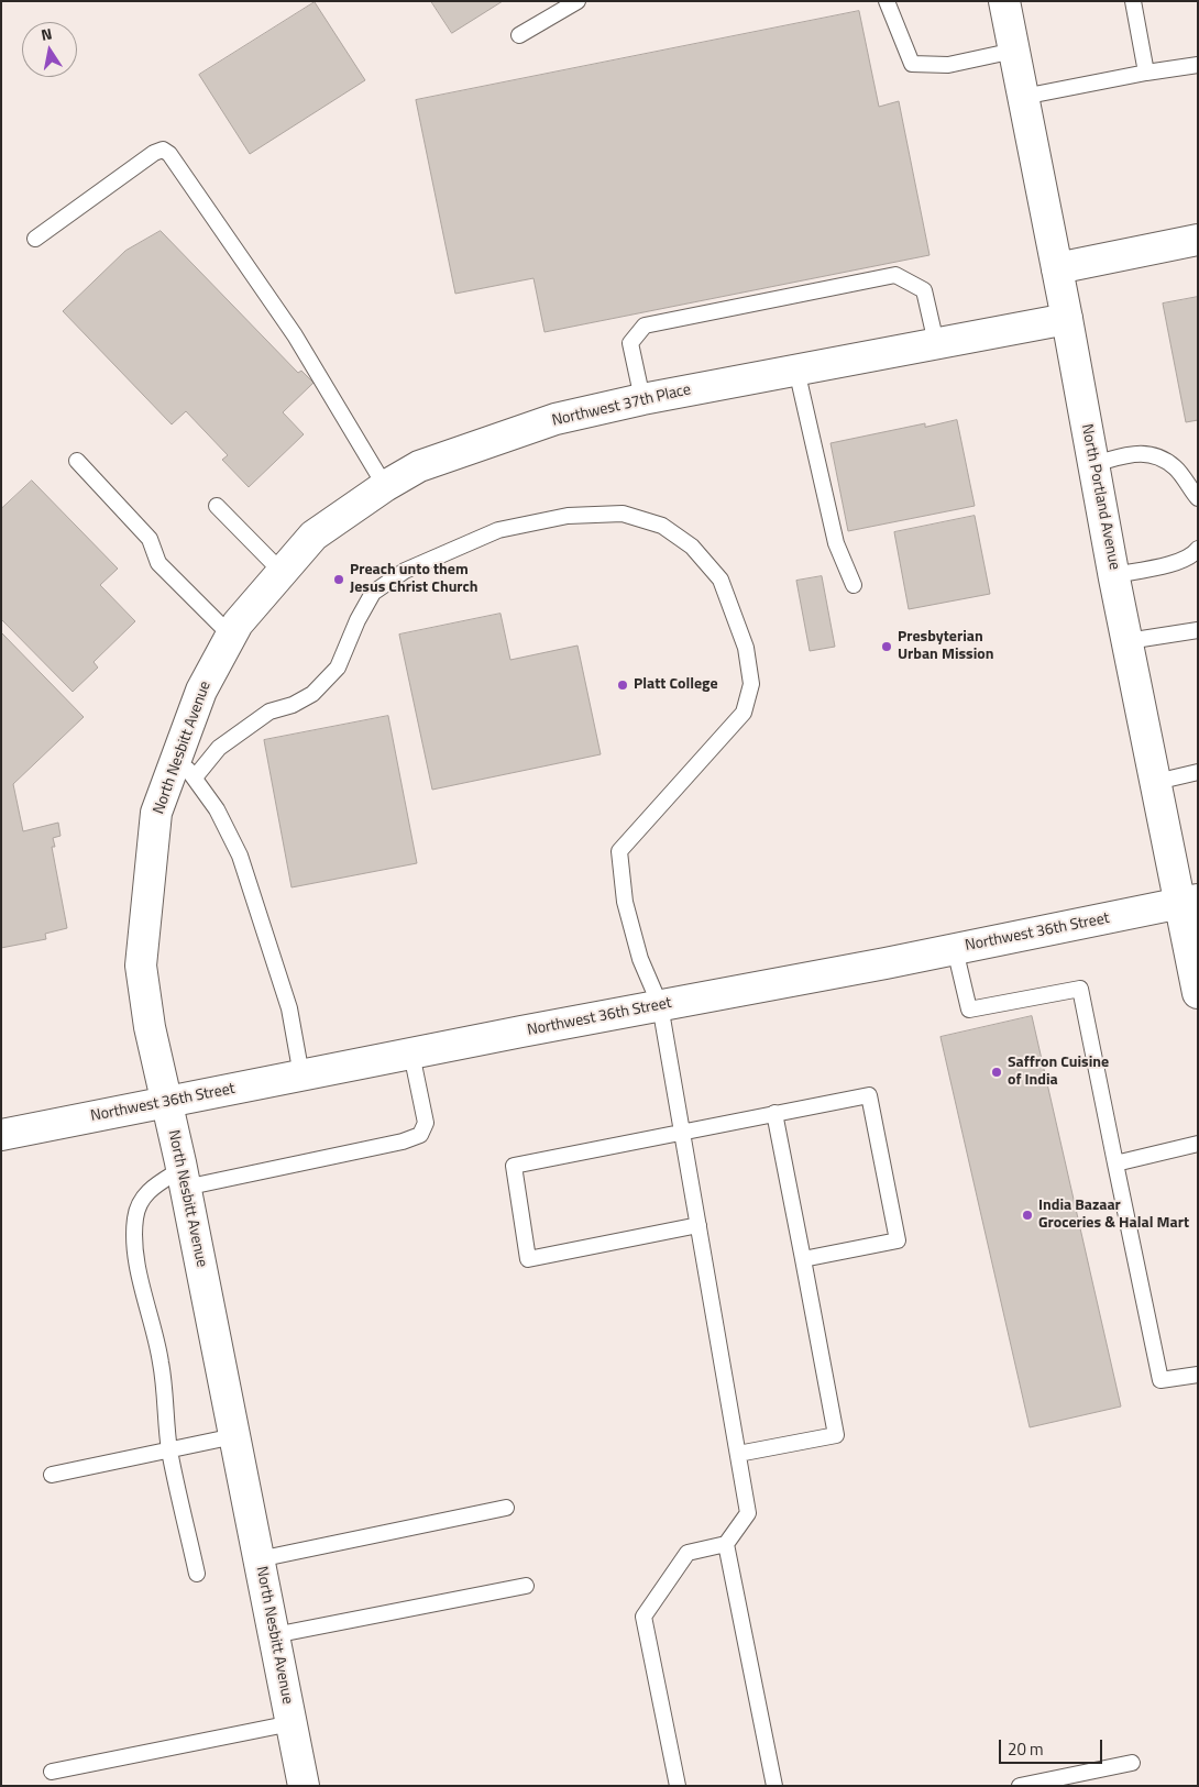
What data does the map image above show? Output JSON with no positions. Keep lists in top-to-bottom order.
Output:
{
  "streets": {
    "main road": [
      "Northwest 37th Place",
      "North Portland Avenue",
      "North Nesbitt Avenue",
      "Northwest 36th Street"
    ]
  },
  "crossings": [
    ["Northwest 37th Place", "North Portland Avenue"],
    ["Northwest 37th Place", "North Nesbitt Avenue"],
    ["North Portland Avenue", "Northwest 36th Street"],
    ["North Nesbitt Avenue", "Northwest 36th Street"]
  ],
  "places": [
    "Preach unto them Jesus Christ Church",
    "Presbyterian Urban Mission",
    "Platt College",
    "Saffron Cuisine of India",
    "India Bazaar Groceries & Halal Mart"
  ],
  "scale_bar": "20 m",
  "north": "top"
}
